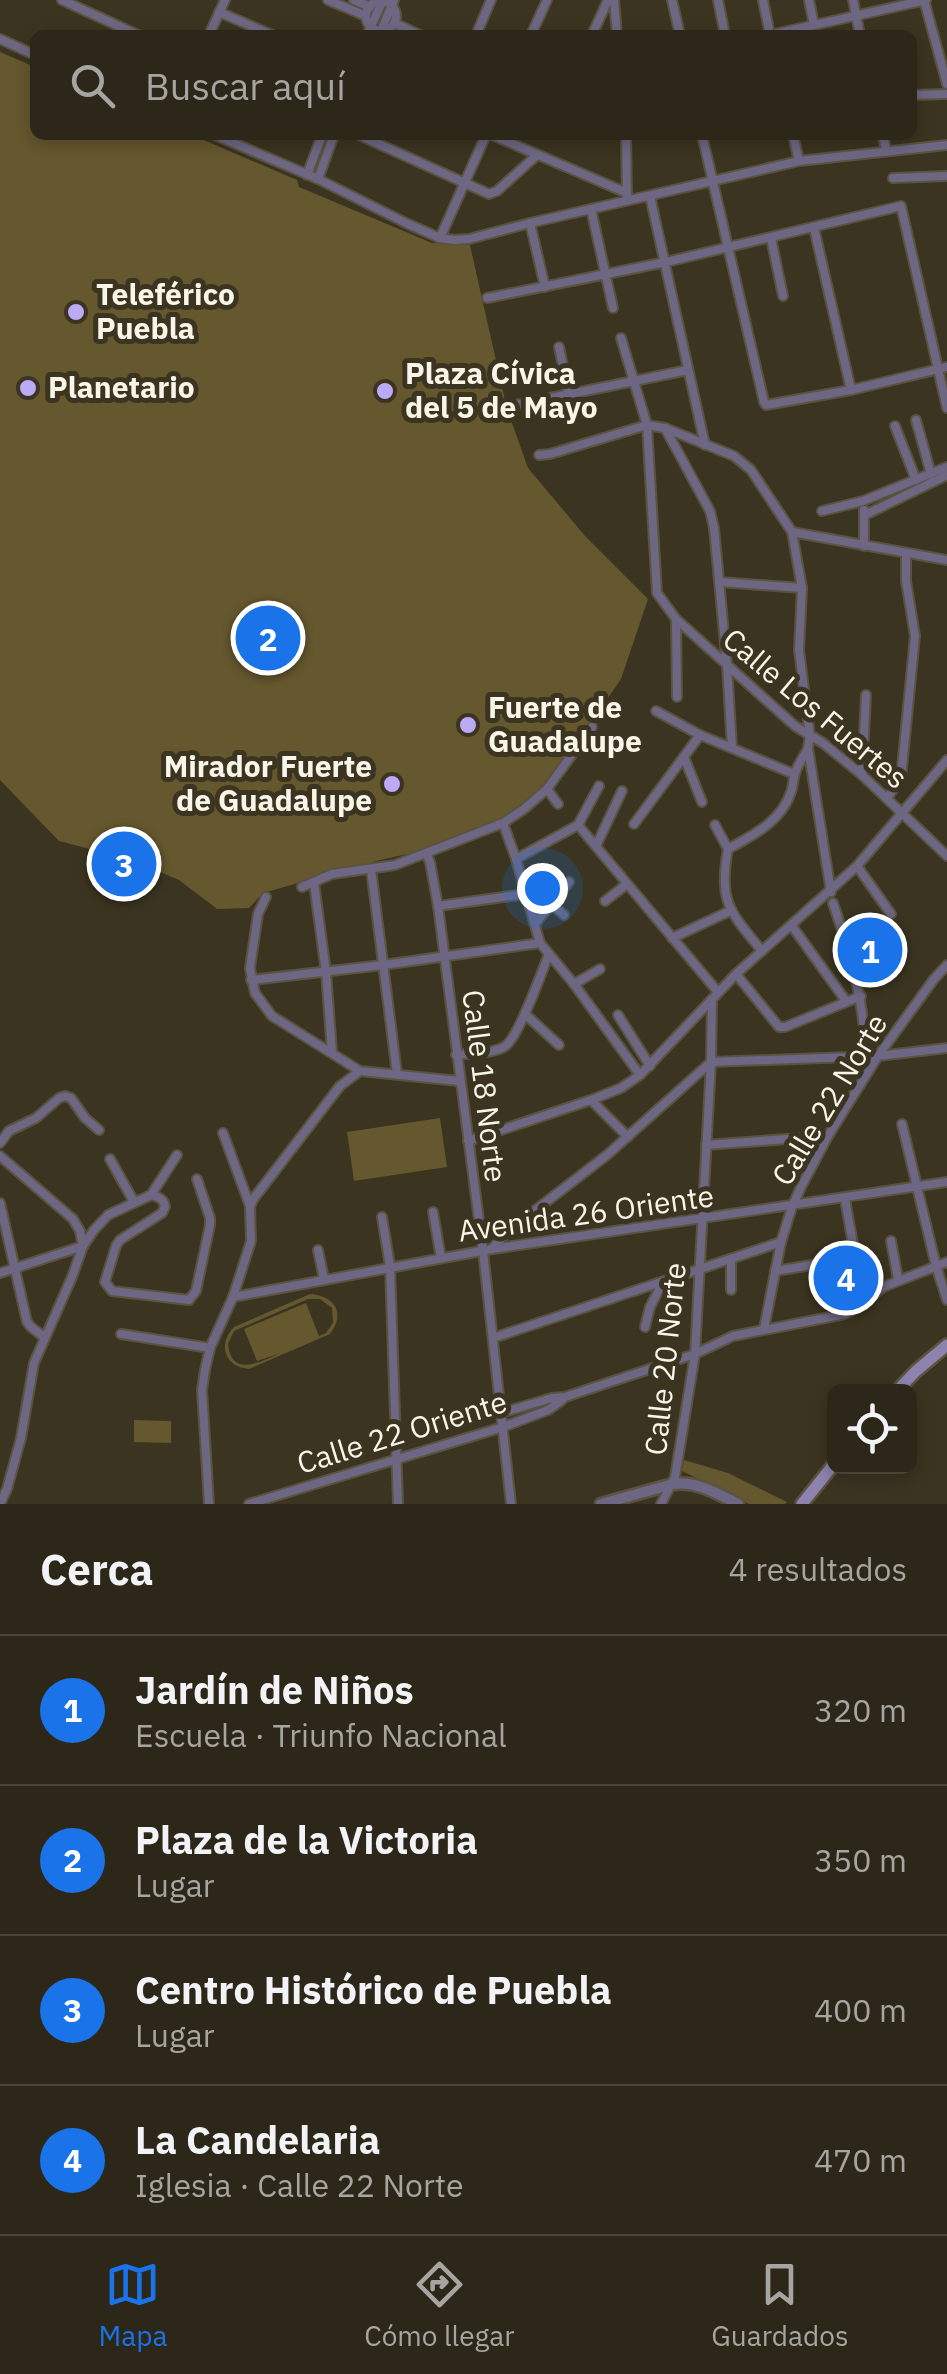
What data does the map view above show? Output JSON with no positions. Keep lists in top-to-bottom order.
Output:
{
  "streets": {
    "street": [
      "Calle Los Fuertes",
      "Calle 18 Norte",
      "Calle 22 Norte",
      "Avenida 26 Oriente",
      "Calle 20 Norte",
      "Calle 22 Oriente"
    ]
  },
  "crossings": [
    ["Calle 18 Norte", "Avenida 26 Oriente"],
    ["Calle 18 Norte", "Calle 22 Oriente"],
    ["Calle 22 Norte", "Avenida 26 Oriente"],
    ["Calle 22 Norte", "Calle 22 Oriente"],
    ["Avenida 26 Oriente", "Calle 20 Norte"],
    ["Calle 20 Norte", "Calle 22 Oriente"]
  ],
  "places": [
    "Teleférico Puebla",
    "Planetario",
    "Plaza Cívica del 5 de Mayo",
    "Fuerte de Guadalupe",
    "Mirador Fuerte de Guadalupe"
  ],
  "page": {
    "search": "Buscar aquí",
    "pins": [
      "2",
      "3",
      "1",
      "4"
    ],
    "heading": ["Cerca", "4 resultados"],
    "list": [
      {
        "mark": "1",
        "name": "Jardín de Niños",
        "note": "Escuela · Triunfo Nacional",
        "value": "320 m"
      },
      {
        "mark": "2",
        "name": "Plaza de la Victoria",
        "note": "Lugar",
        "value": "350 m"
      },
      {
        "mark": "3",
        "name": "Centro Histórico de Puebla",
        "note": "Lugar",
        "value": "400 m"
      },
      {
        "mark": "4",
        "name": "La Candelaria",
        "note": "Iglesia · Calle 22 Norte",
        "value": "470 m"
      }
    ],
    "nav": ["Mapa", "Cómo llegar", "Guardados"]
  }
}
